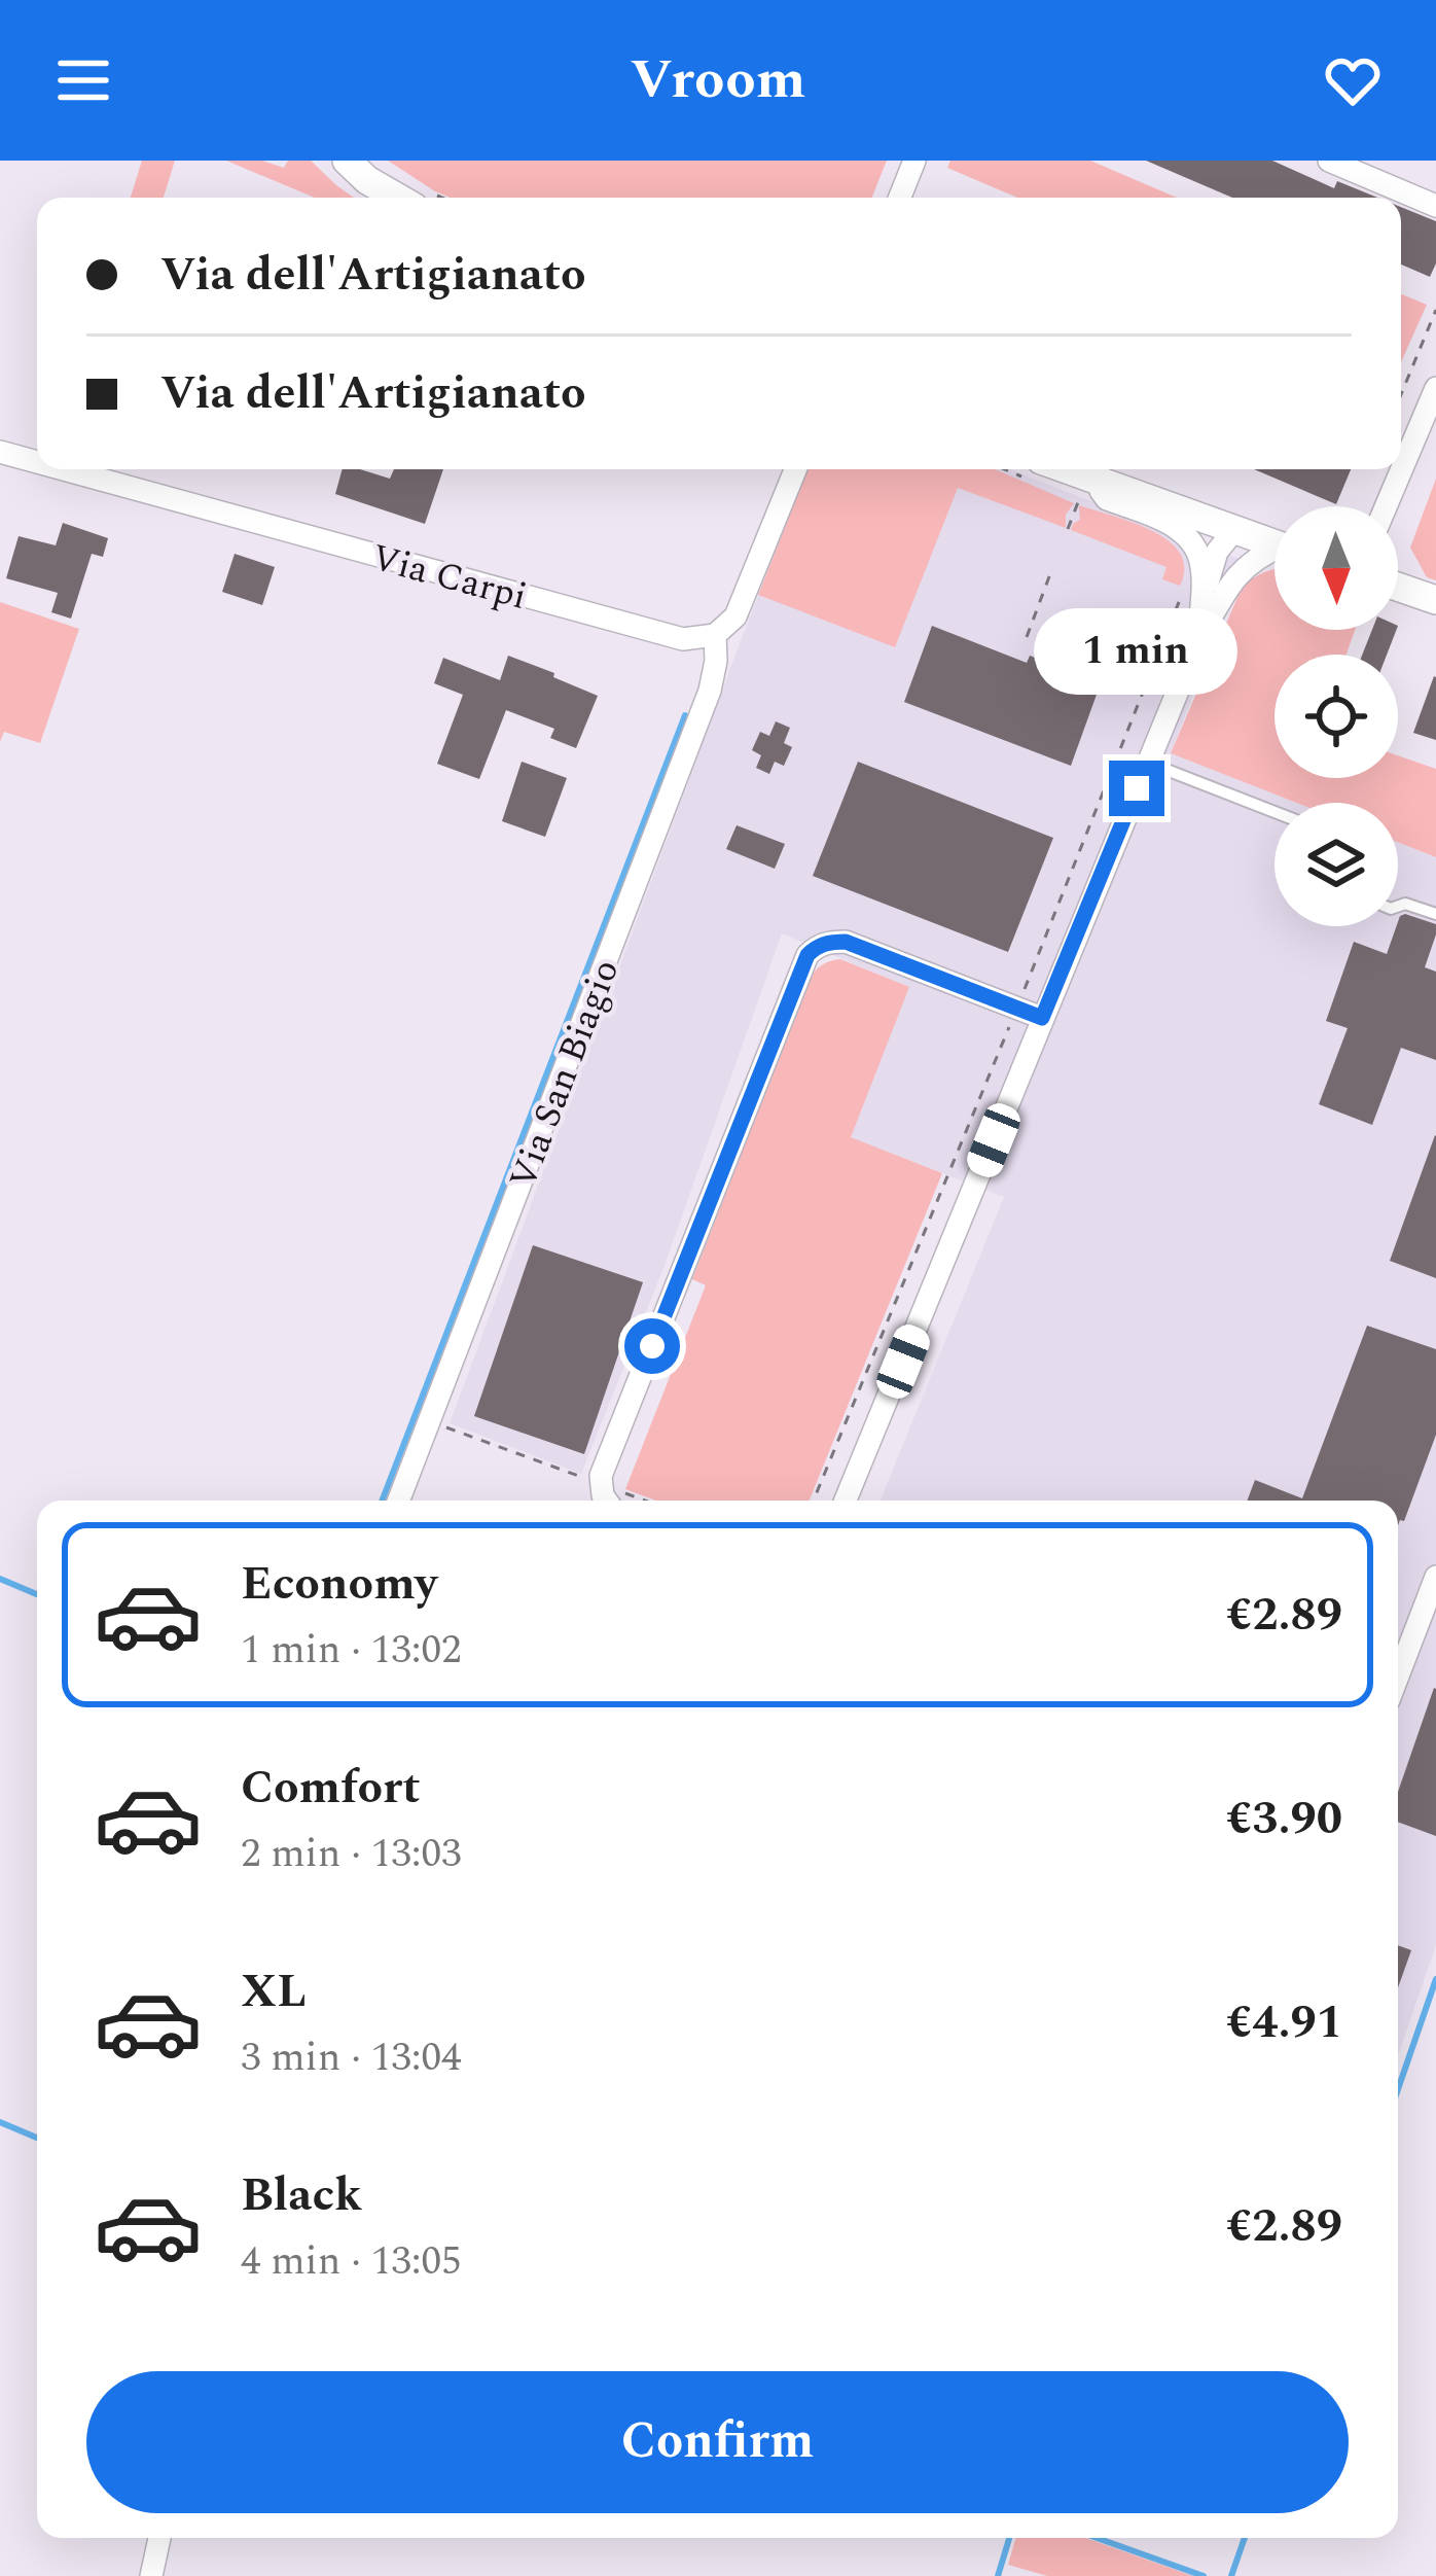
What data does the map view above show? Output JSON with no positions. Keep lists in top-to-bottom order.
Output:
{
  "streets": {
    "street": ["Via Carpi", "Via San Biagio"]
  },
  "crossings": [
    ["Via Carpi", "Via San Biagio"]
  ],
  "north": "bottom",
  "page": {
    "header": "Vroom",
    "banner": ["Via dell'Artigianato", "Via dell'Artigianato"],
    "bubble": "1 min",
    "list": [
      {
        "name": "Economy",
        "note": "1 min · 13:02",
        "value": "€2.89"
      },
      {
        "name": "Comfort",
        "note": "2 min · 13:03",
        "value": "€3.90"
      },
      {
        "name": "XL",
        "note": "3 min · 13:04",
        "value": "€4.91"
      },
      {
        "name": "Black",
        "note": "4 min · 13:05",
        "value": "€2.89"
      }
    ],
    "buttons": "Confirm"
  }
}
